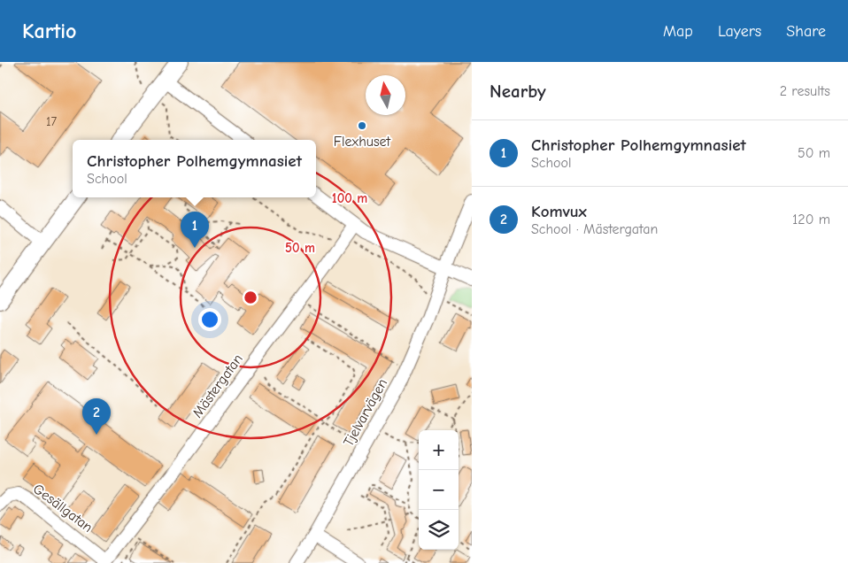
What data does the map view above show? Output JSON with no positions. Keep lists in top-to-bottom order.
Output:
{
  "streets": {
    "street": ["Mästergatan", "Tjelvarvägen", "Gesällgatan"]
  },
  "crossings": [
    ["Mästergatan", "Gesällgatan"]
  ],
  "places": ["Flexhuset"],
  "house_numbers": ["17"],
  "north": "top",
  "page": {
    "header": "Kartio",
    "nav": ["Map", "Layers", "Share"],
    "heading": ["Nearby", "2 results"],
    "list": [
      {
        "mark": "1",
        "name": "Christopher Polhemgymnasiet",
        "note": "School",
        "value": "50 m"
      },
      {
        "mark": "2",
        "name": "Komvux",
        "note": "School · Mästergatan",
        "value": "120 m"
      }
    ],
    "popup": ["Christopher Polhemgymnasiet", "School"],
    "pins": ["1", "2"],
    "map_buttons": ["+", "−"]
  },
  "rings": ["100 m", "50 m"]
}
